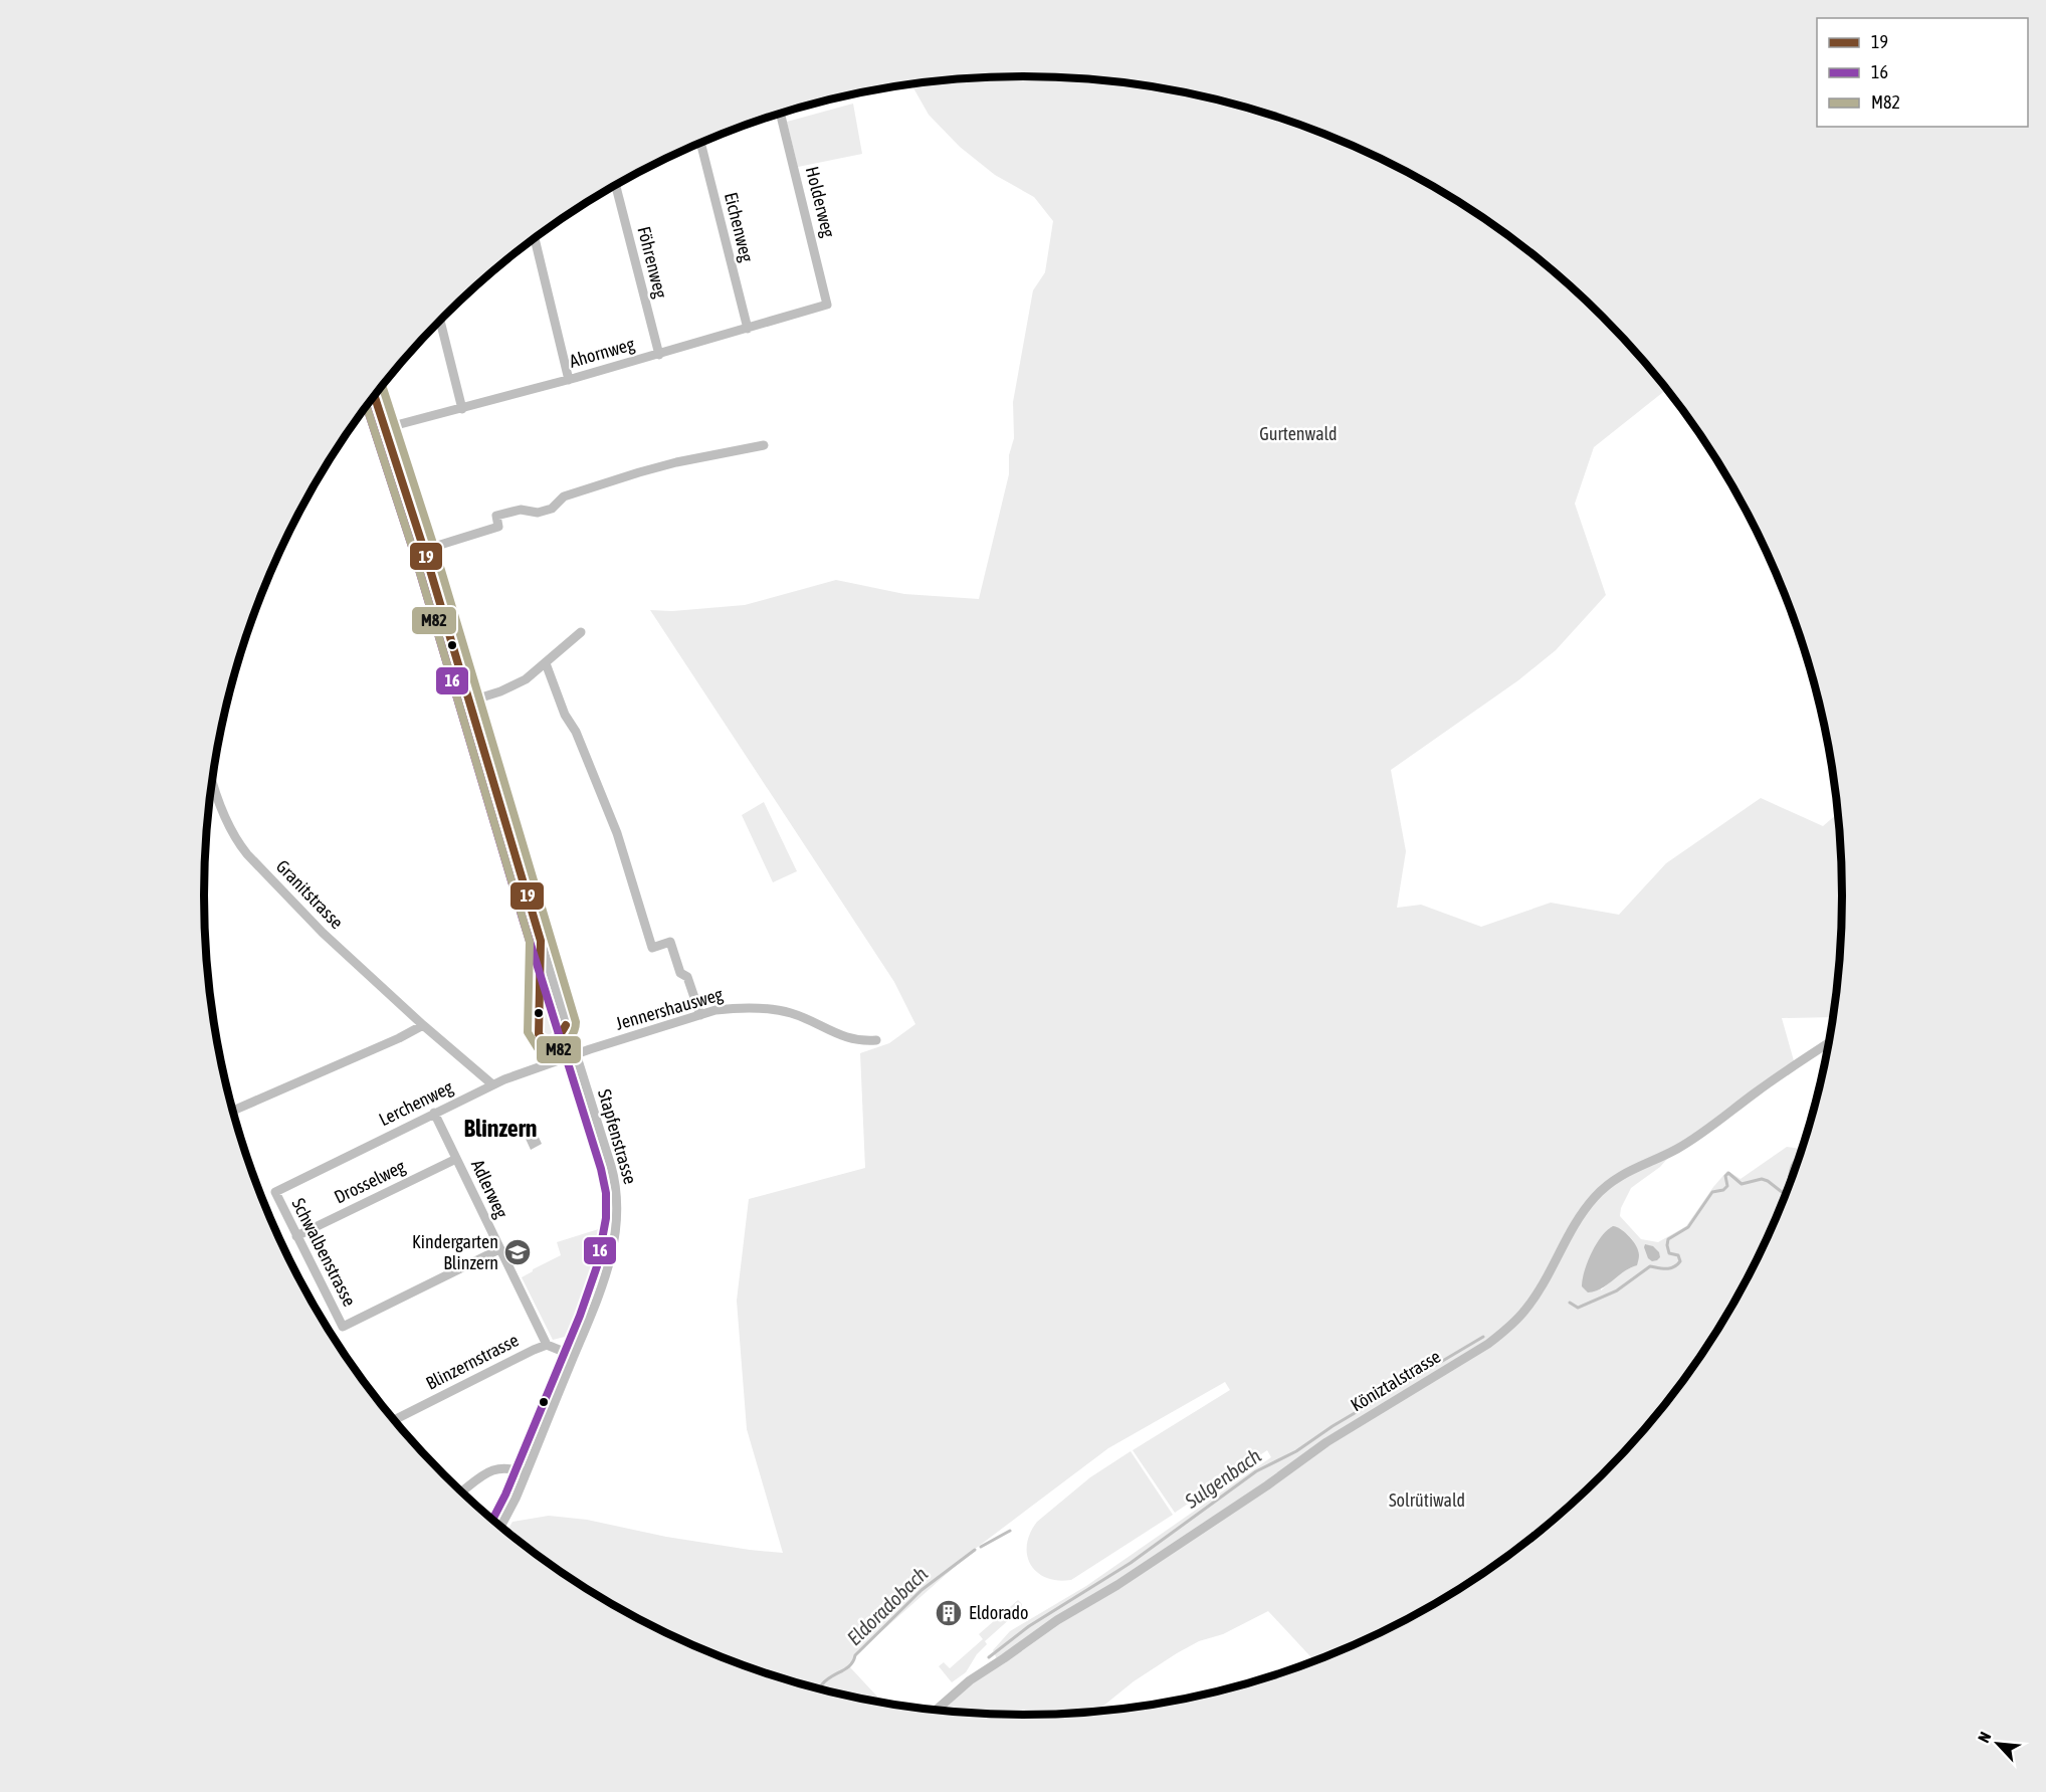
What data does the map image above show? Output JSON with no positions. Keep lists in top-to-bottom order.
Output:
{
  "streets": {
    "street": [
      "Holderweg",
      "Eichenweg",
      "Föhrenweg",
      "Ahornweg",
      "Granitstrasse",
      "Jennershausweg",
      "Lerchenweg",
      "Stapfenstrasse",
      "Drosselweg",
      "Adlerweg",
      "Schwalbenstrasse",
      "Blinzernstrasse",
      "Köniztalstrasse"
    ]
  },
  "crossings": [
    ["Holderweg", "Ahornweg"],
    ["Eichenweg", "Ahornweg"],
    ["Föhrenweg", "Ahornweg"],
    ["Ahornweg", "Stapfenstrasse"],
    ["Granitstrasse", "Lerchenweg"],
    ["Jennershausweg", "Lerchenweg"],
    ["Jennershausweg", "Stapfenstrasse"],
    ["Lerchenweg", "Stapfenstrasse"],
    ["Lerchenweg", "Adlerweg"],
    ["Lerchenweg", "Schwalbenstrasse"],
    ["Stapfenstrasse", "Blinzernstrasse"],
    ["Drosselweg", "Adlerweg"],
    ["Drosselweg", "Schwalbenstrasse"],
    ["Adlerweg", "Schwalbenstrasse"],
    ["Adlerweg", "Blinzernstrasse"]
  ],
  "districts": ["Blinzern"],
  "water": ["Sulgenbach", "Eldoradobach"],
  "parks": ["Gurtenwald", "Solrütiwald"],
  "places": {
    "school or university": ["Kindergarten Blinzern"],
    "building": ["Eldorado"]
  },
  "lines": ["transit line M82", "transit line 19", "transit line 16"],
  "legend": ["19", "16", "M82"],
  "north": "top left"
}
